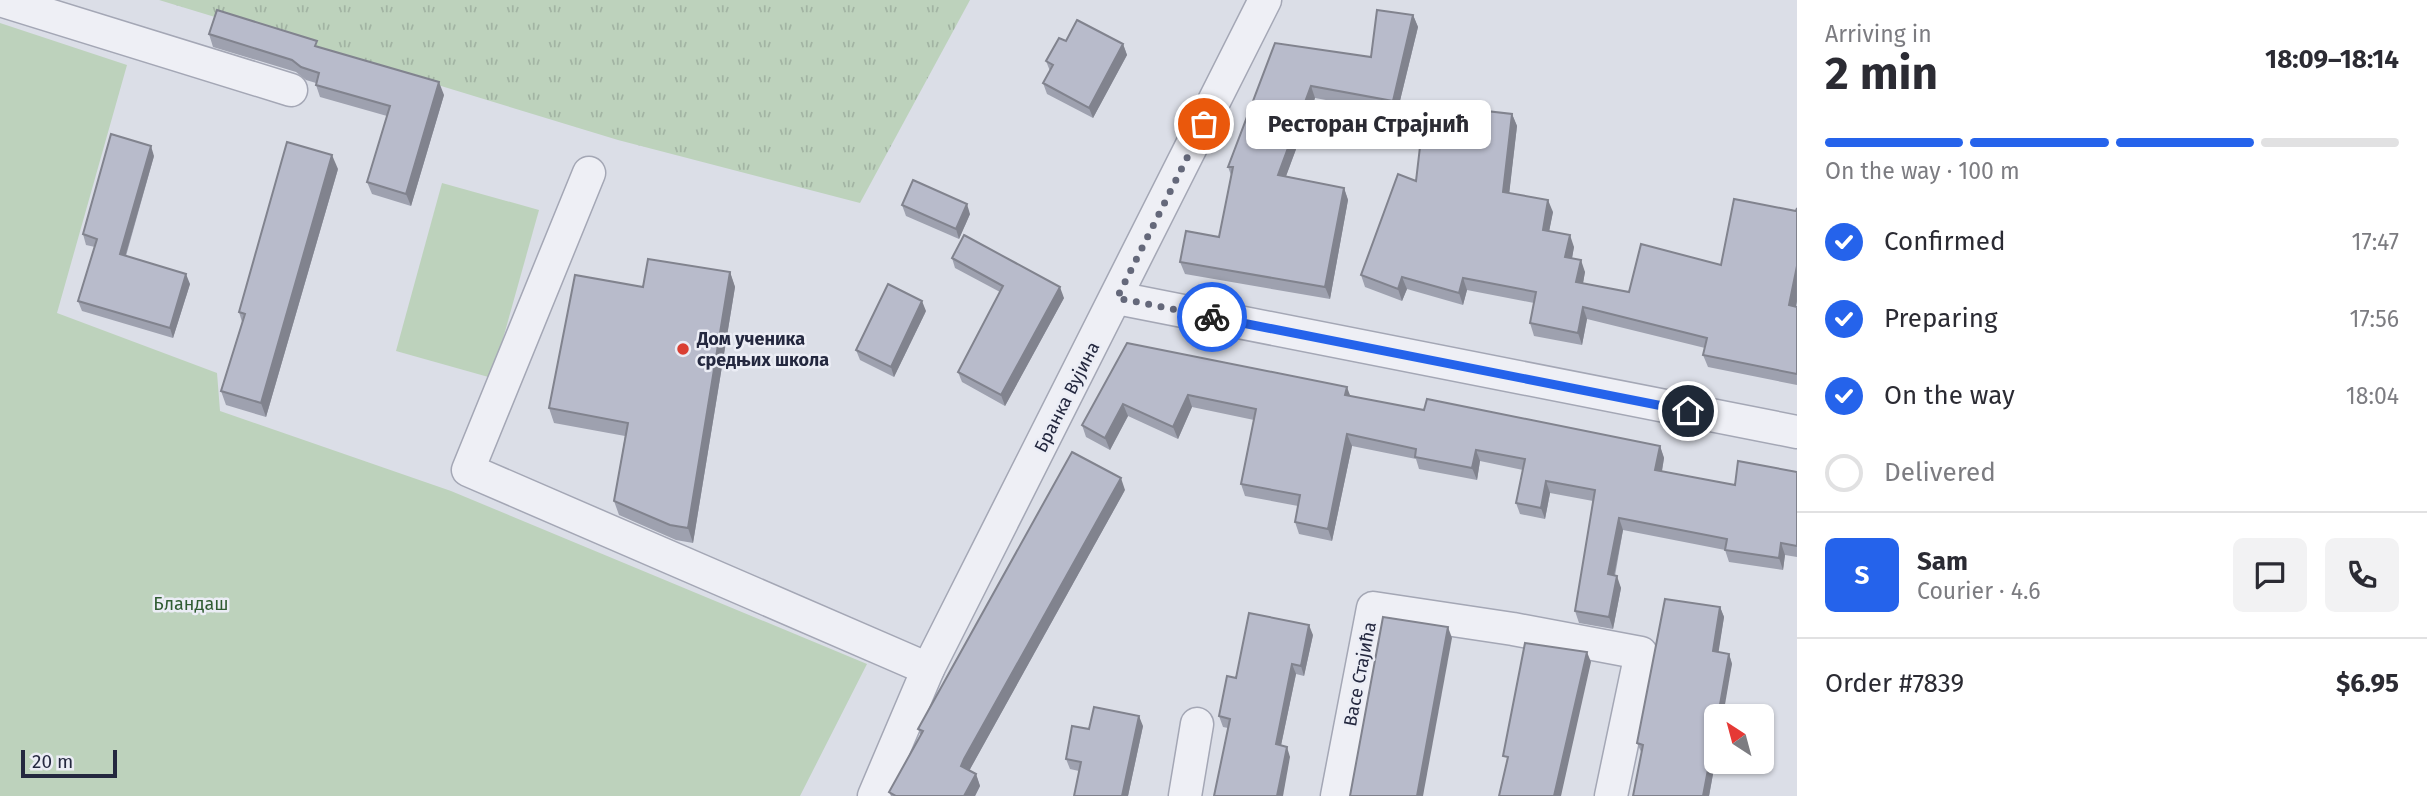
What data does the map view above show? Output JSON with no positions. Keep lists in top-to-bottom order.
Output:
{
  "streets": {
    "street": ["Бранка Вујина", "Васе Стајића"]
  },
  "parks": ["Бландаш"],
  "places": ["Ресторан Страјнић", "Дом ученика средњих школа"],
  "scale_bar": "20 m",
  "north": "top left",
  "page": {
    "heading": ["2 min", "Arriving in", "18:09–18:14"],
    "panel": [
      "Sam",
      "Courier · 4.6",
      "Order #7839",
      "$6.95"
    ],
    "bubble": "Ресторан Страјнић",
    "bar": "On the way · 100 m",
    "list": [
      ["Confirmed", "17:47"],
      ["Preparing", "17:56"],
      ["On the way", "18:04"],
      "Delivered"
    ],
    "round": "S",
    "scale": "20 m"
  }
}
